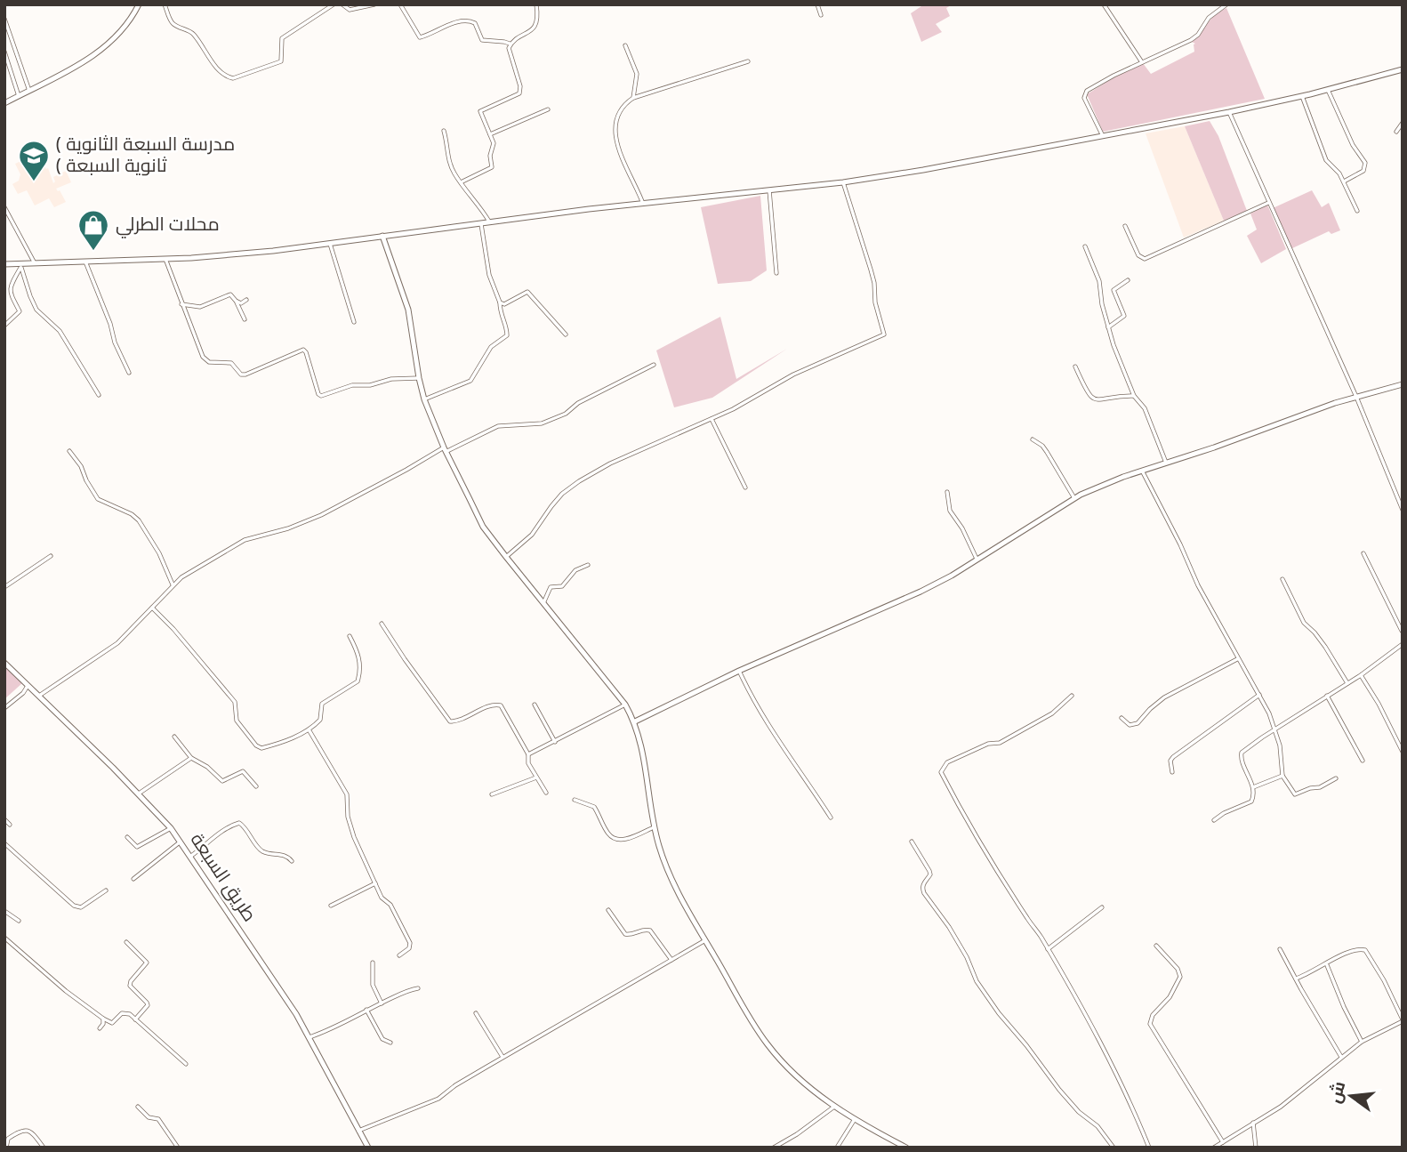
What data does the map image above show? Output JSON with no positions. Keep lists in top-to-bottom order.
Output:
{
  "streets": {
    "street": ["طريق السبعة"]
  },
  "places": {
    "school or university": ["( مدرسة السبعة الثانوية ( ثانوية السبعة"],
    "shop": ["محلات الطرلي"]
  },
  "north": "left"
}
